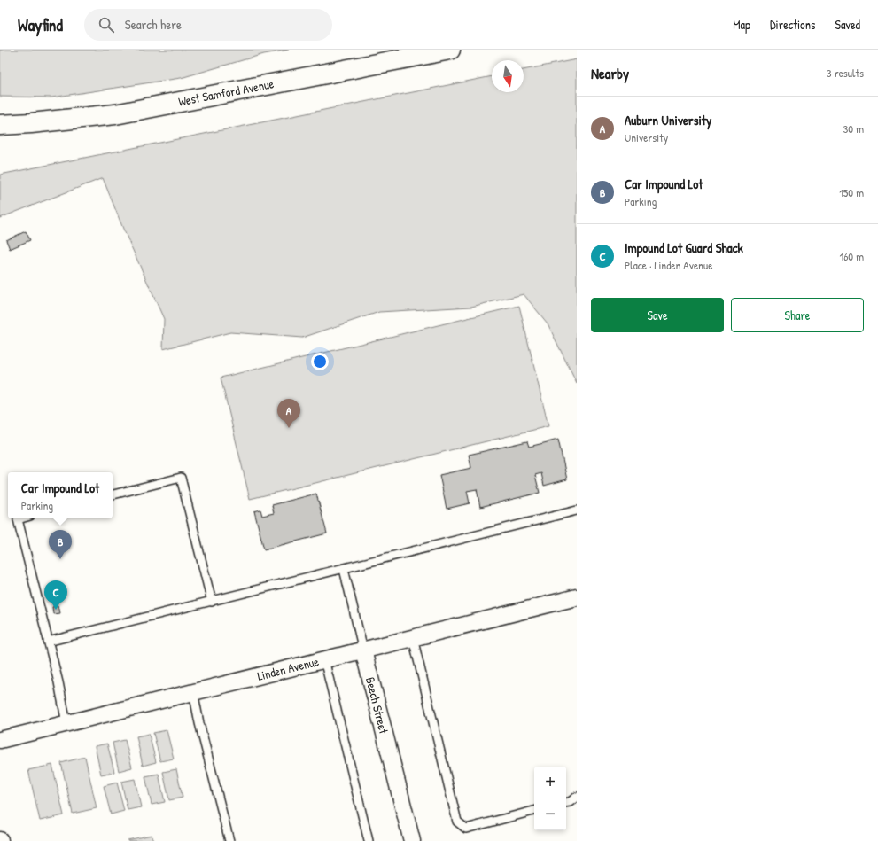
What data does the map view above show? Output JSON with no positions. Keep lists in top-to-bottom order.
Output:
{
  "streets": {
    "street": ["West Samford Avenue", "Linden Avenue", "Beech Street"]
  },
  "crossings": [
    ["Linden Avenue", "Beech Street"]
  ],
  "north": "bottom",
  "page": {
    "header": "Wayfind",
    "search": "Search here",
    "nav": ["Map", "Directions", "Saved"],
    "heading": ["Nearby", "3 results"],
    "list": [
      {
        "mark": "A",
        "name": "Auburn University",
        "note": "University",
        "value": "30 m"
      },
      {
        "mark": "B",
        "name": "Car Impound Lot",
        "note": "Parking",
        "value": "150 m"
      },
      {
        "mark": "C",
        "name": "Impound Lot Guard Shack",
        "note": "Place · Linden Avenue",
        "value": "160 m"
      }
    ],
    "buttons": ["Save", "Share"],
    "pins": ["A", "B", "C"],
    "popup": ["Car Impound Lot", "Parking"],
    "map_buttons": ["+", "−"]
  }
}
